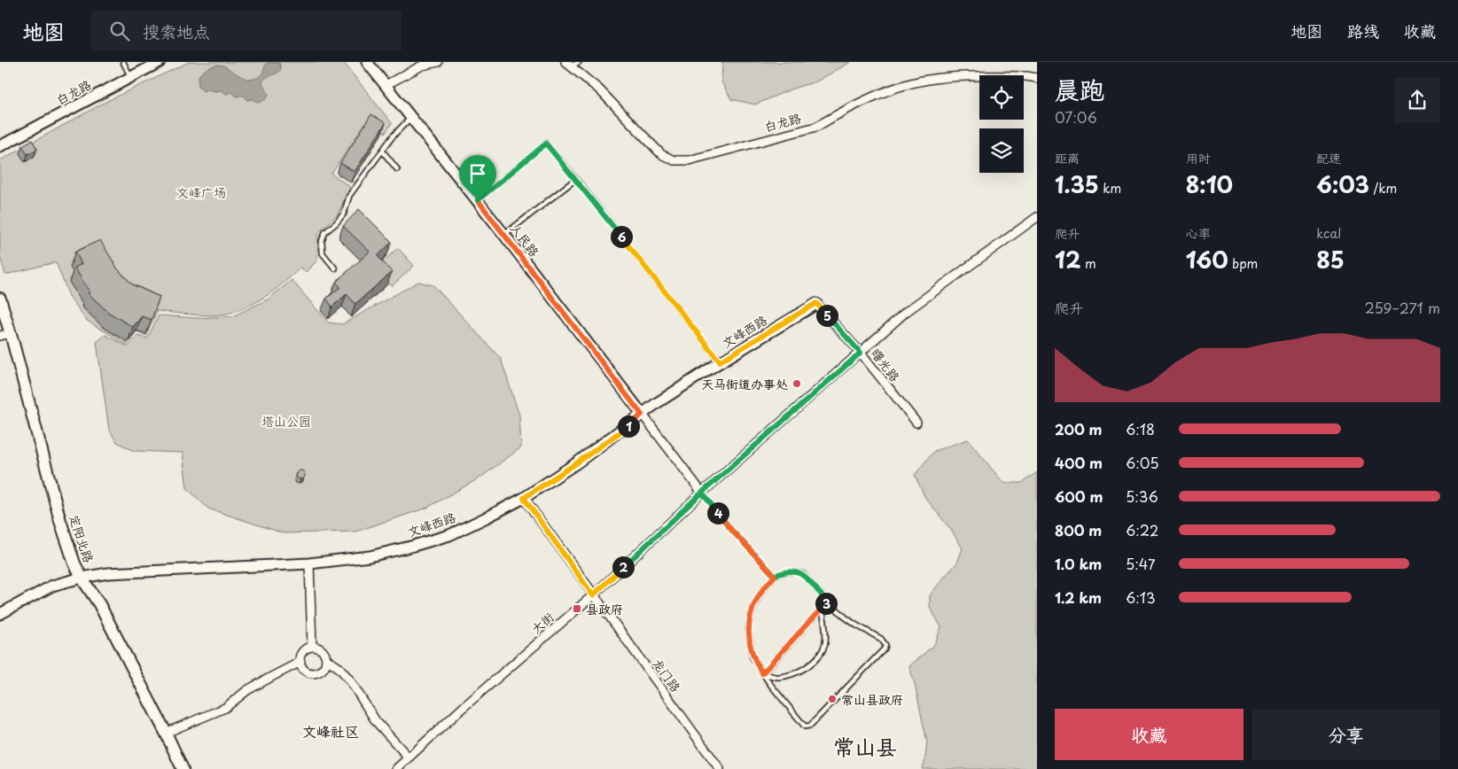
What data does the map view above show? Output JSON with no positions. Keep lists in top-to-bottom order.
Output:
{
  "streets": {
    "main road": ["定阳北路"],
    "street": [
      "白龙路",
      "人民路",
      "文峰西路",
      "曙光路",
      "大街",
      "龙门路"
    ]
  },
  "crossings": [
    ["人民路", "文峰西路"],
    ["文峰西路", "曙光路"],
    ["文峰西路", "定阳北路"],
    ["文峰西路", "龙门路"],
    ["曙光路", "大街"],
    ["大街", "龙门路"]
  ],
  "districts": ["文峰社区", "常山县"],
  "parks": ["文峰广场", "塔山公园"],
  "places": {
    "other": ["天马街道办事处", "常山县政府"],
    "transit": ["县政府"]
  },
  "page": {
    "header": "地图",
    "search": "搜索地点",
    "nav": ["地图", "路线", "收藏"],
    "heading": ["晨跑", "07:06"],
    "stats": [
      ["距离", "1.35 km"],
      ["用时", "8:10"],
      ["配速", "6:03 /km"],
      ["爬升", "12 m"],
      ["心率", "160 bpm"],
      ["kcal", "85"]
    ],
    "pins": [
      "6",
      "5",
      "1",
      "4",
      "2",
      "3"
    ],
    "chart": ["爬升", "259–271 m"],
    "list": [
      {
        "name": "200 m",
        "note": "6:18"
      },
      {
        "name": "400 m",
        "note": "6:05"
      },
      {
        "name": "600 m",
        "note": "5:36"
      },
      {
        "name": "800 m",
        "note": "6:22"
      },
      {
        "name": "1.0 km",
        "note": "5:47"
      },
      {
        "name": "1.2 km",
        "note": "6:13"
      }
    ],
    "buttons": ["收藏", "分享"]
  }
}
